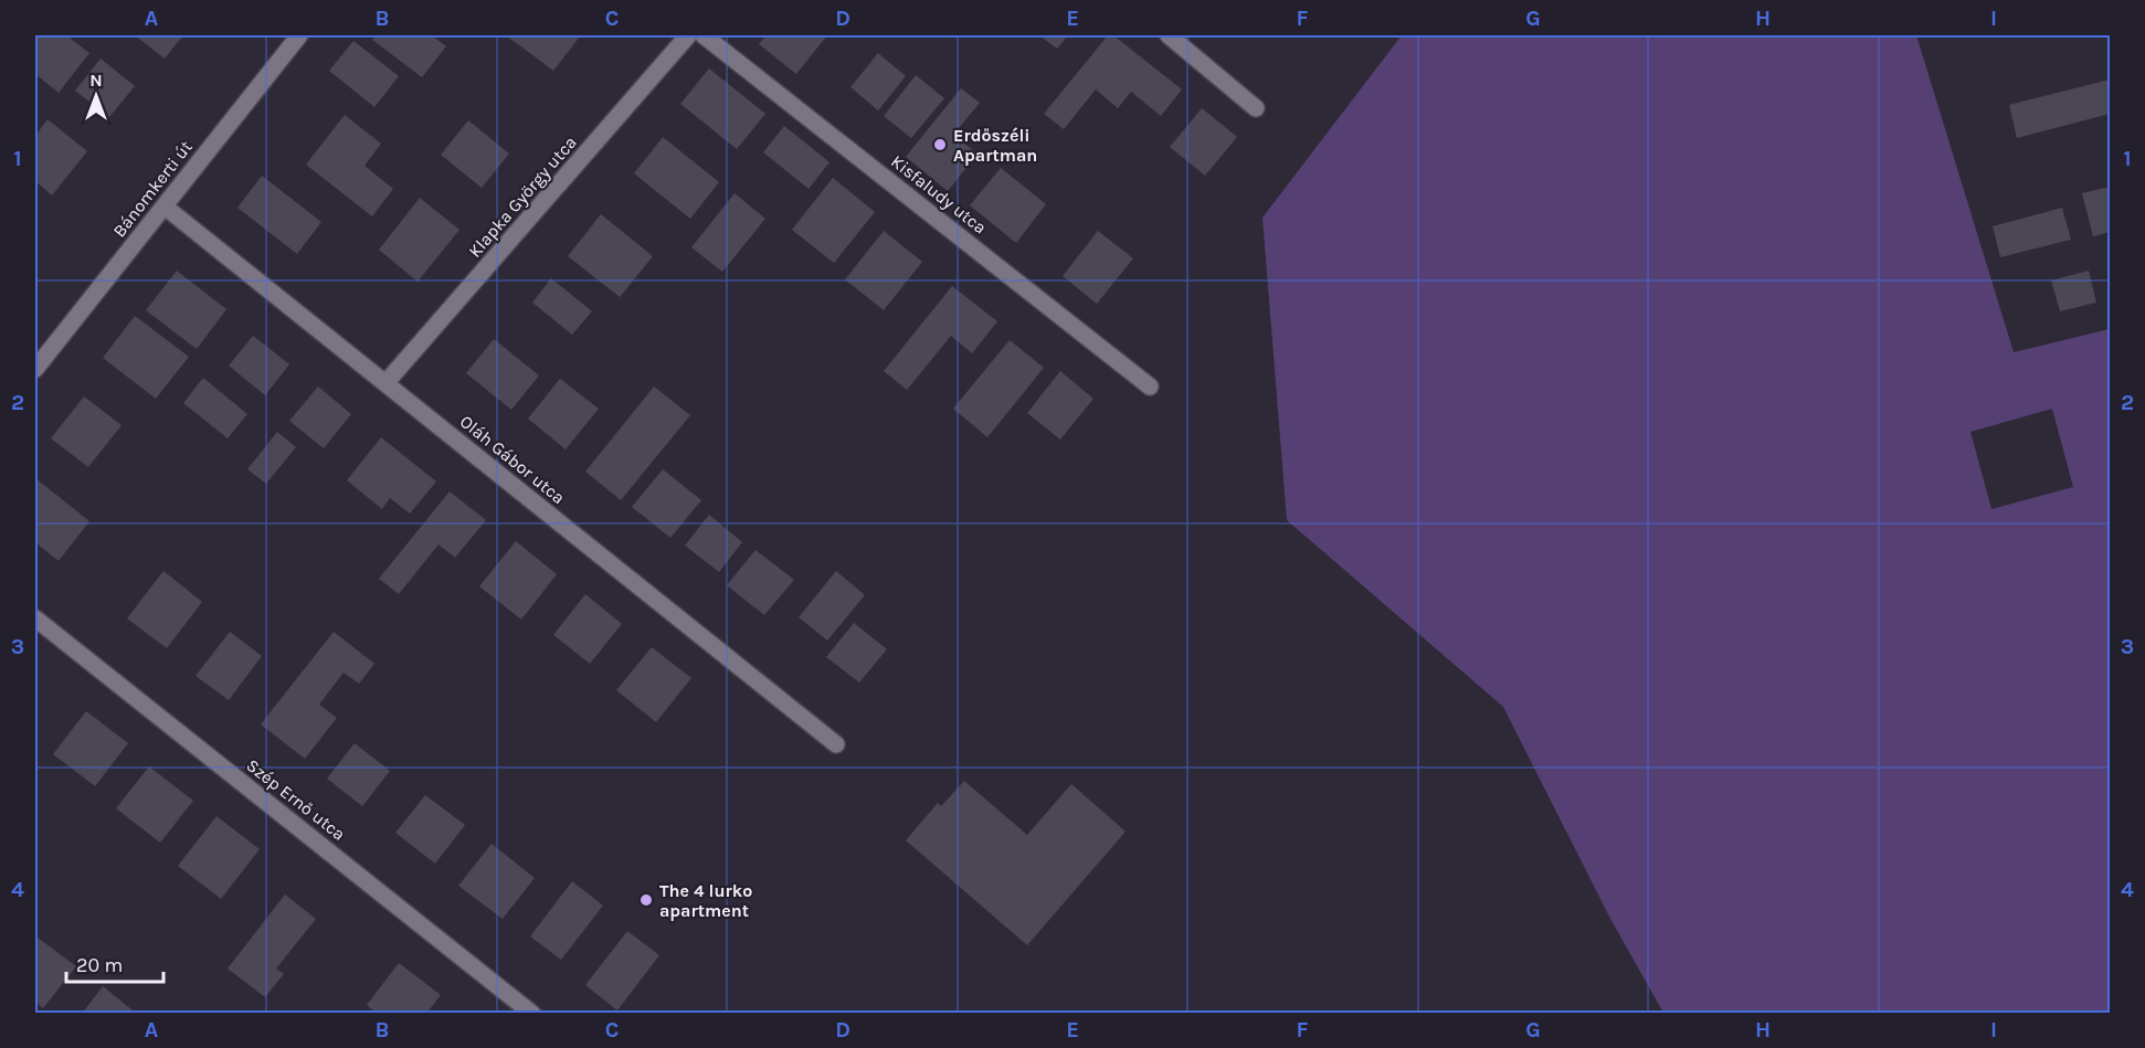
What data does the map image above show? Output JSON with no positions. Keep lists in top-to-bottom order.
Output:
{
  "streets": {
    "street": [
      "Bánomkerti út",
      "Kisfaludy utca",
      "Klapka György utca",
      "Oláh Gábor utca",
      "Szép Ernő utca"
    ]
  },
  "crossings": [
    ["Bánomkerti út", "Oláh Gábor utca"],
    ["Klapka György utca", "Oláh Gábor utca"]
  ],
  "places": ["Erdőszéli Apartman", "The 4 lurko apartment"],
  "scale_bar": "20 m",
  "north": "top",
  "grid": {
    "columns": [
      "A",
      "B",
      "C",
      "D",
      "E",
      "F",
      "G",
      "H",
      "I"
    ],
    "rows": [
      "1",
      "2",
      "3",
      "4"
    ]
  }
}
